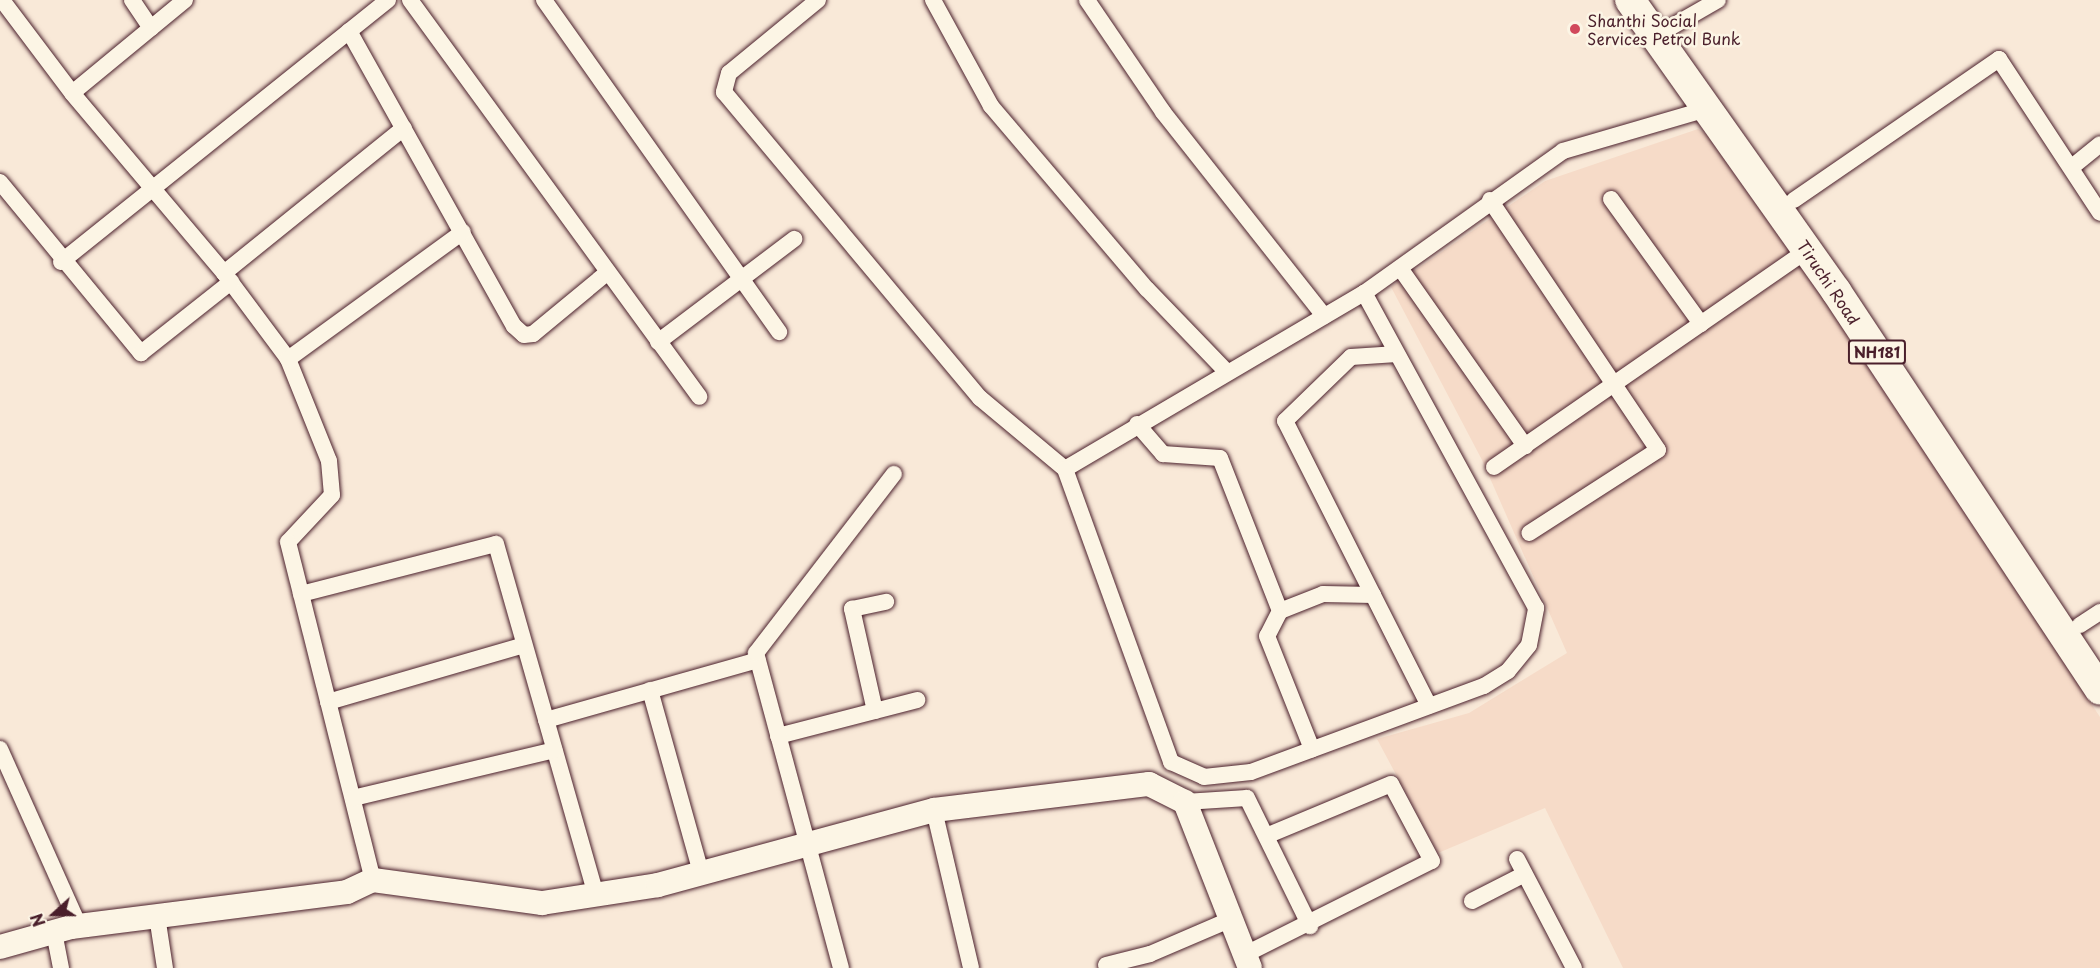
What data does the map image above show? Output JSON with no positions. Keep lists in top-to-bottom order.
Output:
{
  "streets": {
    "highway": ["Tiruchi Road", "NH181"]
  },
  "places": ["Shanthi Social Services Petrol Bunk"],
  "north": "left"
}
